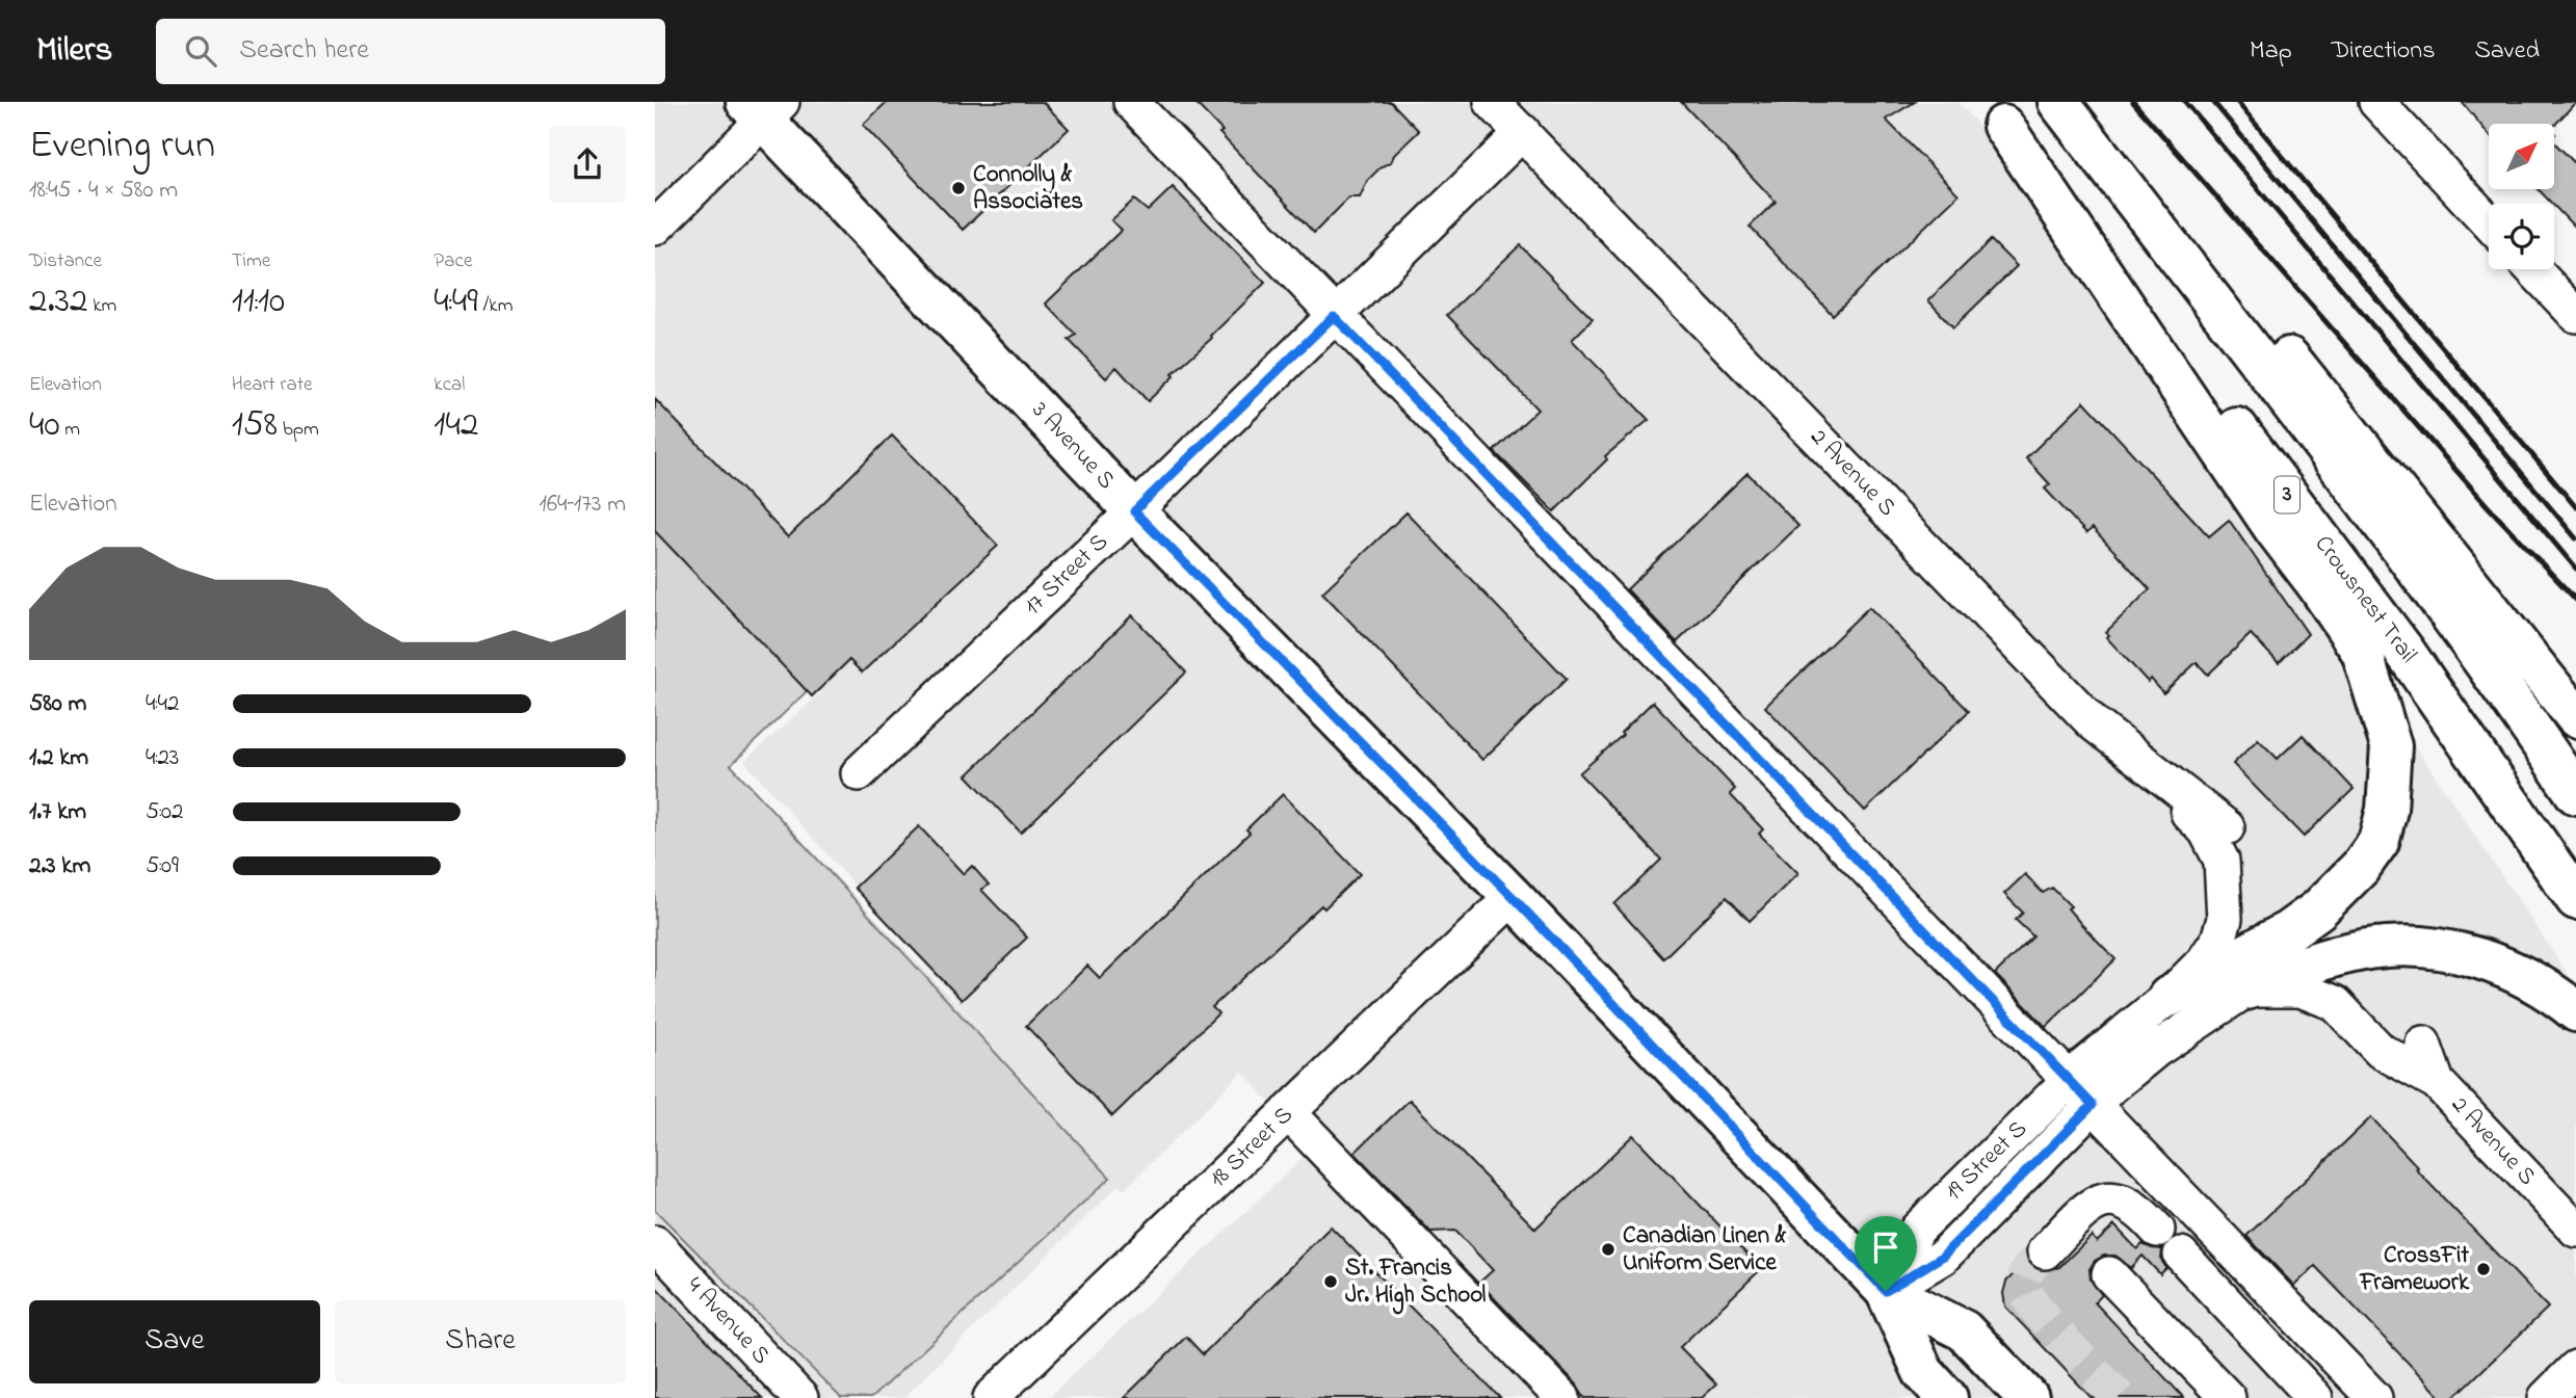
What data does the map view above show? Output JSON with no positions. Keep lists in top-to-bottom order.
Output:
{
  "streets": {
    "main road": ["3 Avenue S", "3", "Crowsnest Trail"],
    "street": [
      "2 Avenue S",
      "17 Street S",
      "18 Street S",
      "19 Street S",
      "4 Avenue S"
    ]
  },
  "crossings": [
    ["3 Avenue S", "17 Street S"],
    ["3 Avenue S", "18 Street S"],
    ["3 Avenue S", "19 Street S"],
    ["2 Avenue S", "17 Street S"],
    ["2 Avenue S", "19 Street S"]
  ],
  "places": [
    "Connolly & Associates",
    "Canadian Linen & Uniform Service",
    "CrossFit Framework",
    "St. Francis Jr. High School"
  ],
  "north": "top right",
  "page": {
    "header": "Milers",
    "search": "Search here",
    "nav": ["Map", "Directions", "Saved"],
    "heading": ["Evening run", "18:45 · 4 × 580 m"],
    "stats": [
      ["Distance", "2.32 km"],
      ["Time", "11:10"],
      ["Pace", "4:49 /km"],
      ["Elevation", "40 m"],
      ["Heart rate", "158 bpm"],
      ["kcal", "142"]
    ],
    "chart": ["Elevation", "164–173 m"],
    "list": [
      {
        "name": "580 m",
        "note": "4:42"
      },
      {
        "name": "1.2 km",
        "note": "4:23"
      },
      {
        "name": "1.7 km",
        "note": "5:02"
      },
      {
        "name": "2.3 km",
        "note": "5:09"
      }
    ],
    "buttons": ["Save", "Share"]
  }
}
